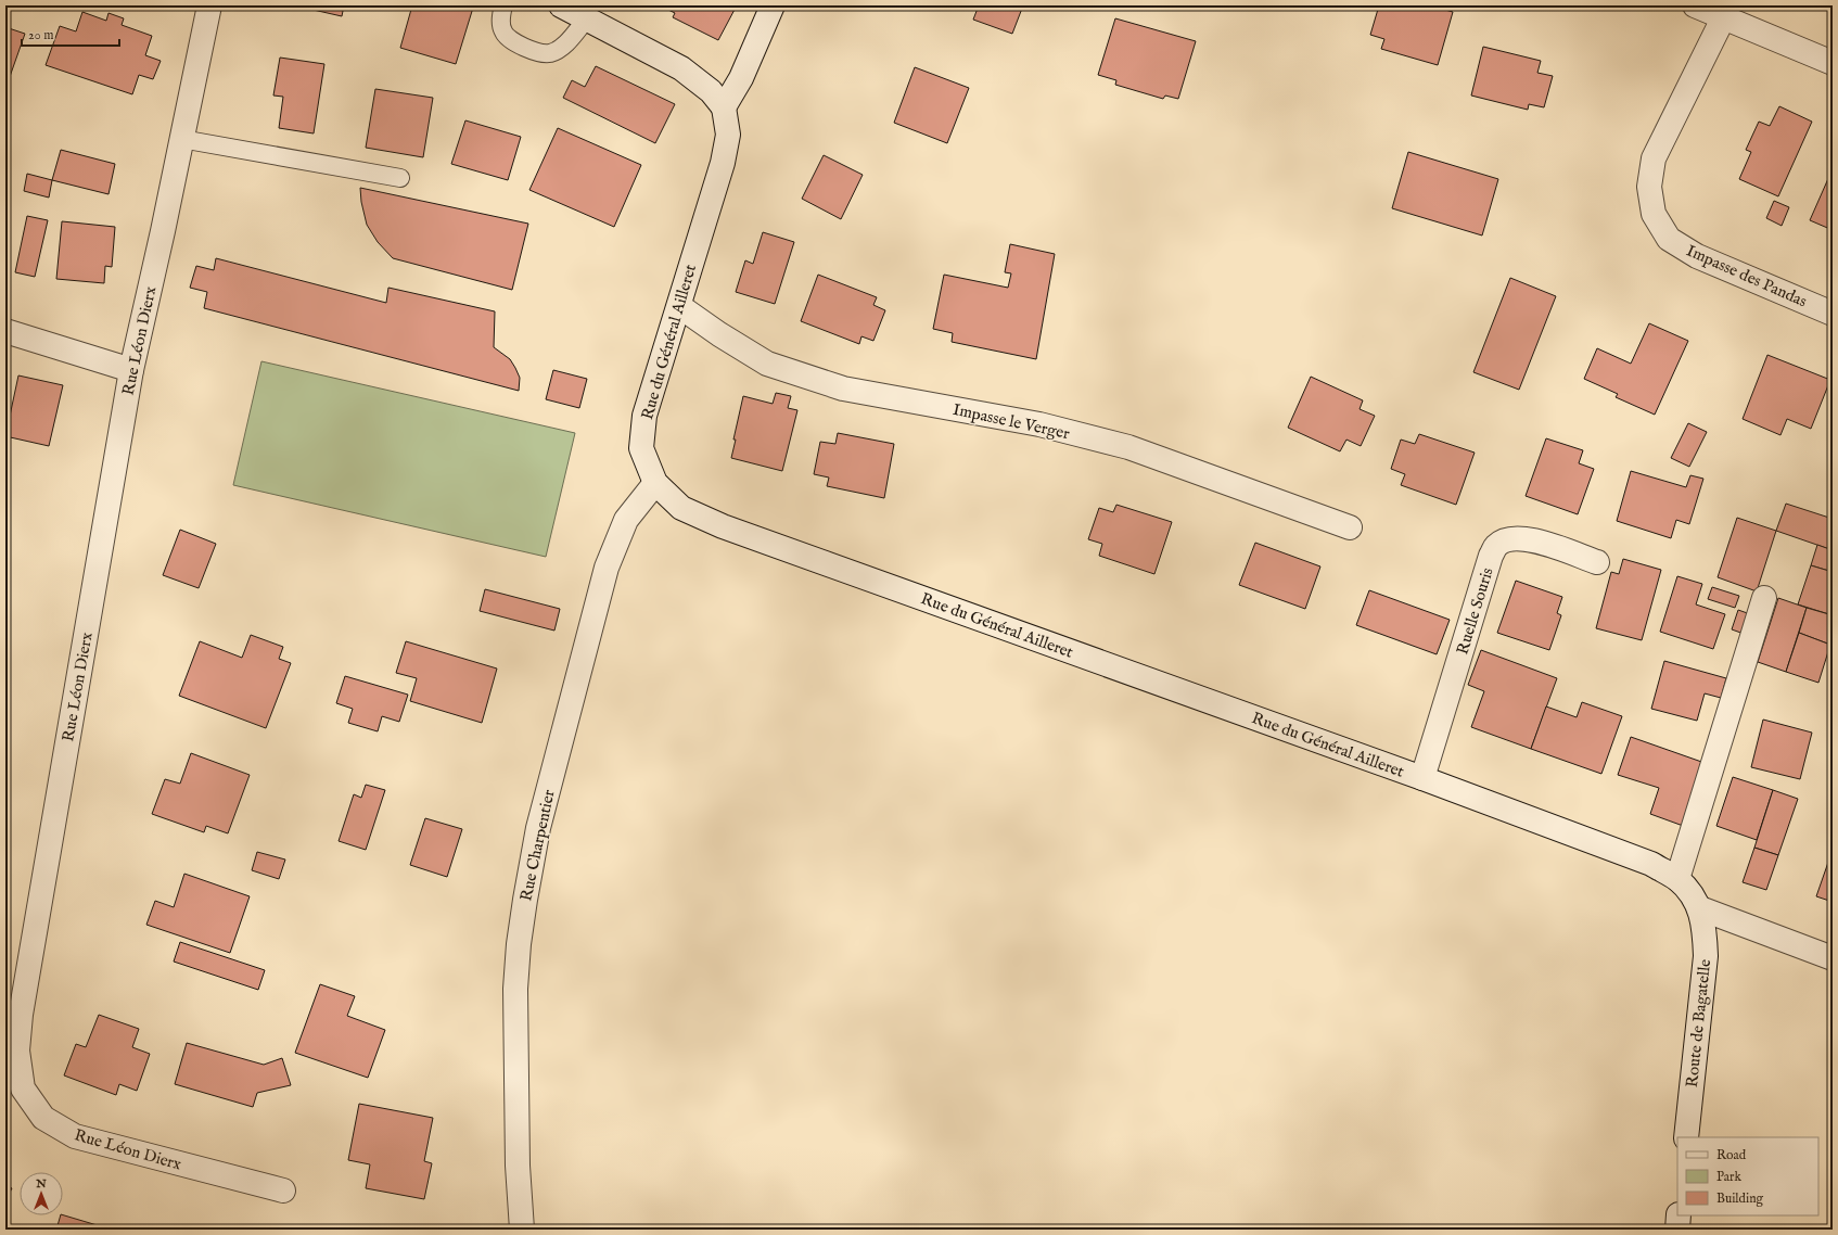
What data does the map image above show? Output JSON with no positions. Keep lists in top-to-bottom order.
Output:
{
  "streets": {
    "street": [
      "Impasse des Pandas",
      "Rue Léon Dierx",
      "Rue du Général Ailleret",
      "Impasse le Verger",
      "Ruelle Souris",
      "Rue Charpentier",
      "Route de Bagatelle"
    ]
  },
  "crossings": [
    ["Rue du Général Ailleret", "Impasse le Verger"],
    ["Rue du Général Ailleret", "Ruelle Souris"],
    ["Rue du Général Ailleret", "Rue Charpentier"],
    ["Rue du Général Ailleret", "Route de Bagatelle"]
  ],
  "legend": ["Road", "Park", "Building"],
  "scale_bar": "20 m",
  "north": "top"
}
